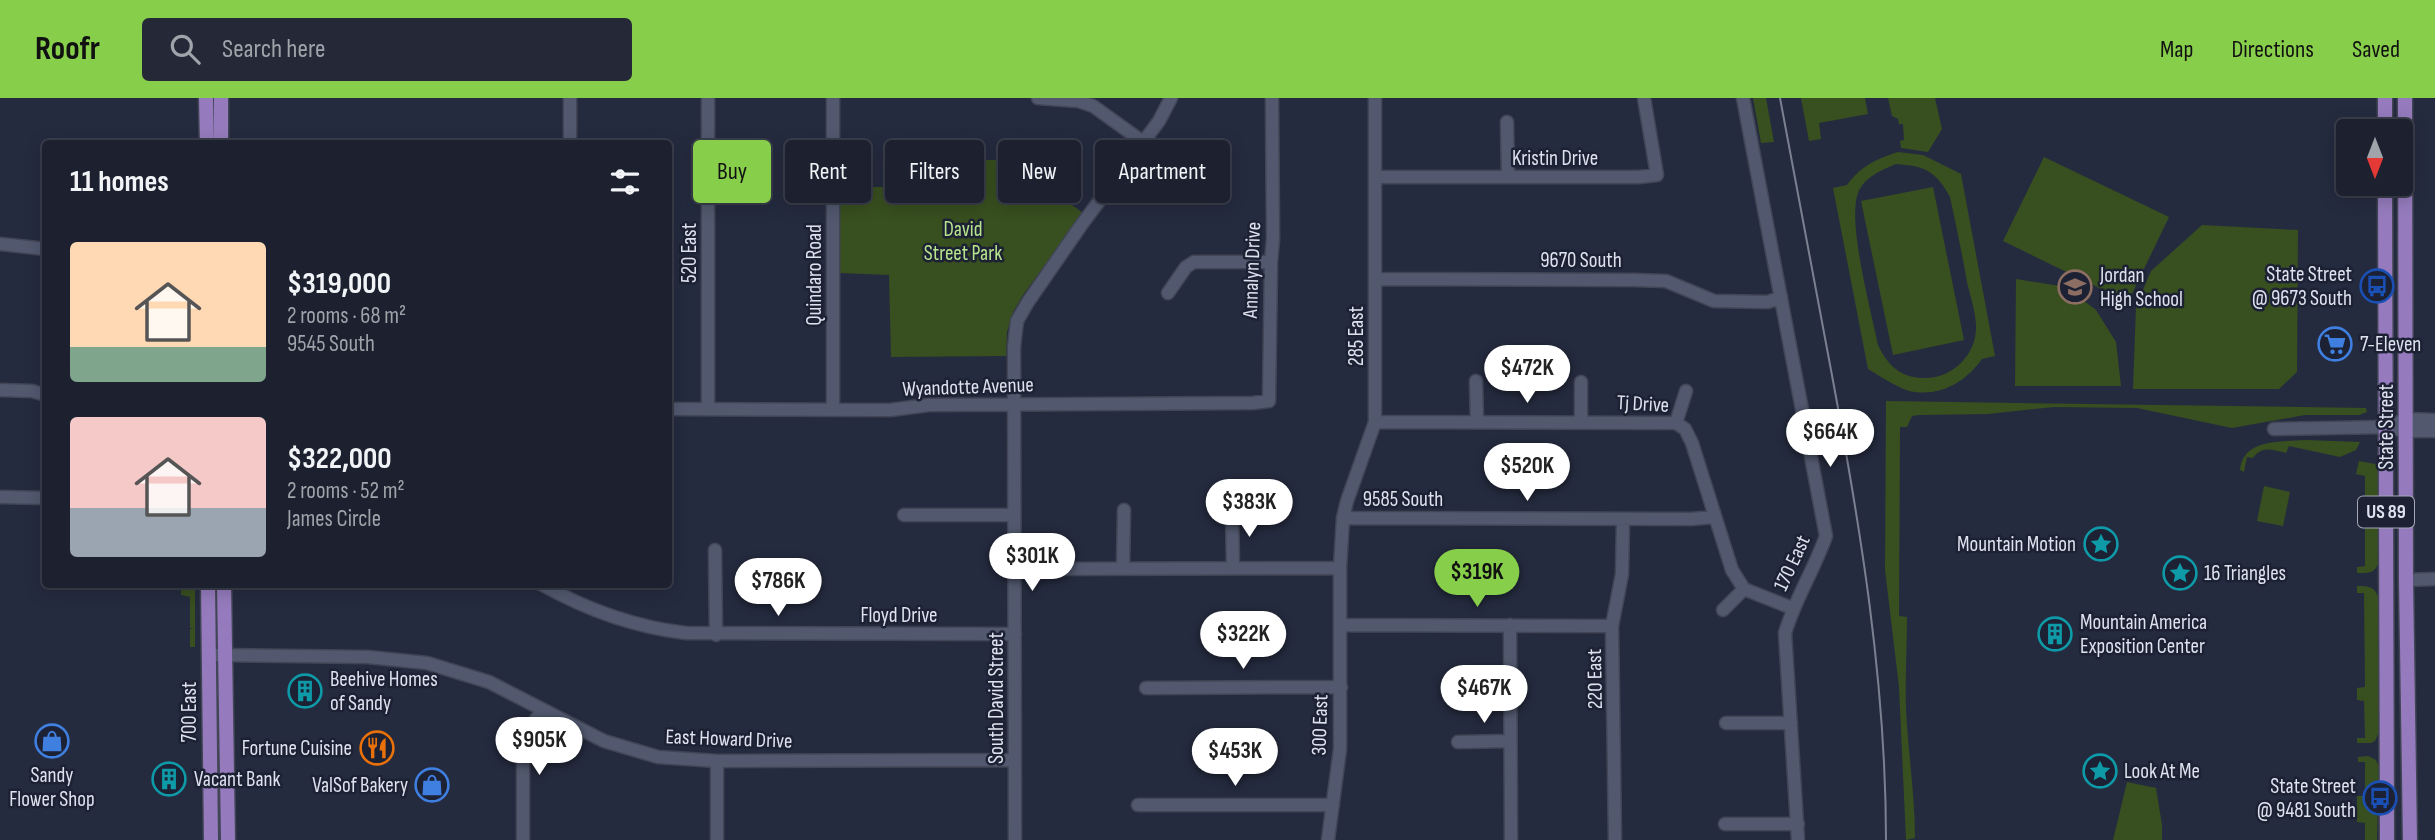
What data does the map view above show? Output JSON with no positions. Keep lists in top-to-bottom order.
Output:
{
  "streets": {
    "main road": ["State Street", "US 89", "700 East"],
    "street": [
      "Kristin Drive",
      "520 East",
      "9670 South",
      "Annalyn Drive",
      "Quindaro Road",
      "285 East",
      "Wyandotte Avenue",
      "Tj Drive",
      "9585 South",
      "170 East",
      "Floyd Drive",
      "220 East",
      "South David Street",
      "300 East",
      "East Howard Drive"
    ]
  },
  "crossings": [
    ["Kristin Drive", "285 East"],
    ["520 East", "Wyandotte Avenue"],
    ["9670 South", "285 East"],
    ["9670 South", "170 East"],
    ["Annalyn Drive", "Wyandotte Avenue"],
    ["Quindaro Road", "Wyandotte Avenue"],
    ["285 East", "Tj Drive"],
    ["285 East", "9585 South"],
    ["285 East", "300 East"],
    ["Wyandotte Avenue", "South David Street"],
    ["Tj Drive", "9585 South"],
    ["9585 South", "220 East"],
    ["Floyd Drive", "South David Street"],
    ["South David Street", "East Howard Drive"],
    ["700 East", "East Howard Drive"]
  ],
  "parks": ["David Street Park"],
  "places": {
    "bus stop": ["State Street @ 9673 South", "State Street @ 9481 South"],
    "school or university": ["Jordan High School"],
    "supermarket": ["7-Eleven"],
    "place": ["Mountain Motion", "16 Triangles", "Look At Me"],
    "building": ["Mountain America Exposition Center", "Beehive Homes of Sandy", "Vacant Bank"],
    "shop": ["Sandy Flower Shop", "ValSof Bakery"],
    "restaurant": ["Fortune Cuisine"]
  },
  "north": "bottom",
  "page": {
    "header": "Roofr",
    "search": "Search here",
    "nav": ["Map", "Directions", "Saved"],
    "chip": [
      "Buy",
      "Rent",
      "Filters",
      "New",
      "Apartment"
    ],
    "heading": "11 homes",
    "list": [
      {
        "name": "$319,000",
        "note": "2 rooms · 68 m² · 9545 South"
      },
      {
        "name": "$322,000",
        "note": "2 rooms · 52 m² · James Circle"
      }
    ],
    "price": [
      "$472K",
      "$664K",
      "$520K",
      "$383K",
      "$301K",
      "$319K",
      "$786K",
      "$322K",
      "$467K",
      "$905K",
      "$453K"
    ]
  }
}
